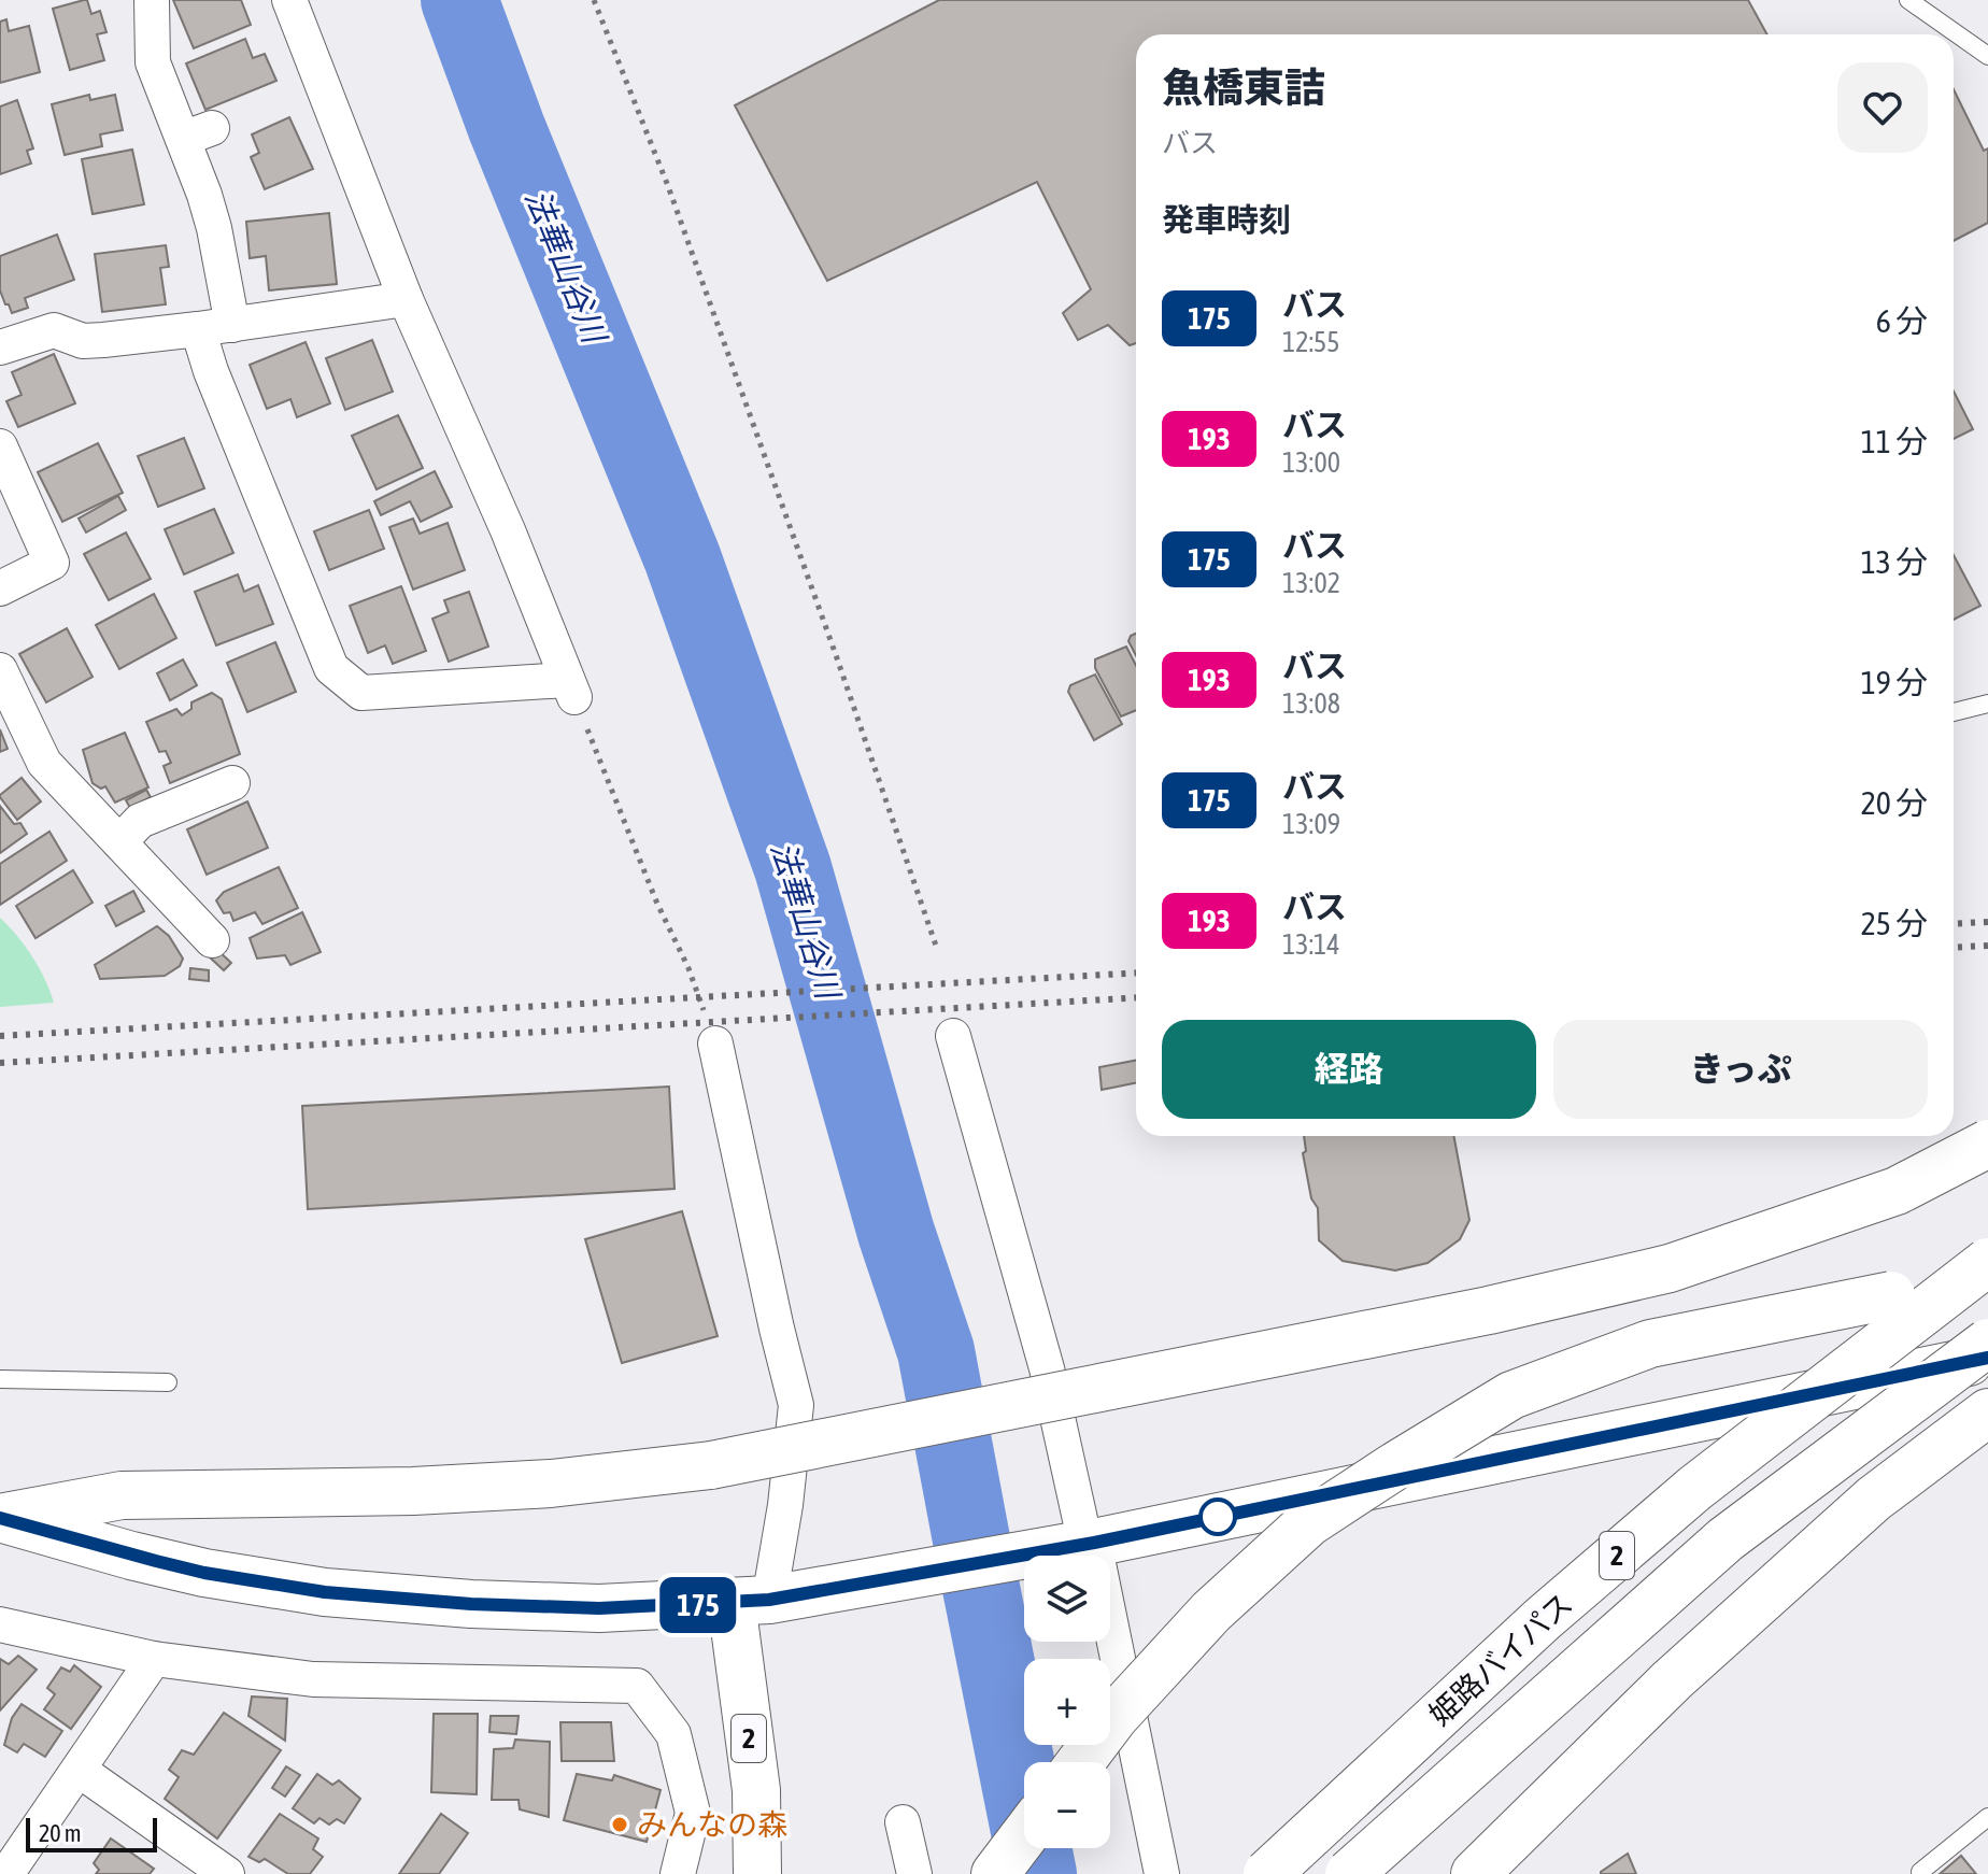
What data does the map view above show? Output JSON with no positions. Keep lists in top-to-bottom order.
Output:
{
  "streets": {
    "highway": ["2", "姫路バイパス"]
  },
  "water": ["法華山谷川"],
  "places": ["みんなの森"],
  "lines": ["bus line 175"],
  "scale_bar": "20 m",
  "page": {
    "on_map": "175",
    "heading": [
      ["魚橋東詰", "バス"],
      "発車時刻"
    ],
    "list": [
      {
        "mark": "175",
        "name": "バス",
        "note": "12:55",
        "value": "6 分"
      },
      {
        "mark": "193",
        "name": "バス",
        "note": "13:00",
        "value": "11 分"
      },
      {
        "mark": "175",
        "name": "バス",
        "note": "13:02",
        "value": "13 分"
      },
      {
        "mark": "193",
        "name": "バス",
        "note": "13:08",
        "value": "19 分"
      },
      {
        "mark": "175",
        "name": "バス",
        "note": "13:09",
        "value": "20 分"
      },
      {
        "mark": "193",
        "name": "バス",
        "note": "13:14",
        "value": "25 分"
      }
    ],
    "buttons": ["経路", "きっぷ"],
    "map_buttons": ["+", "−"],
    "scale": "20 m"
  }
}
